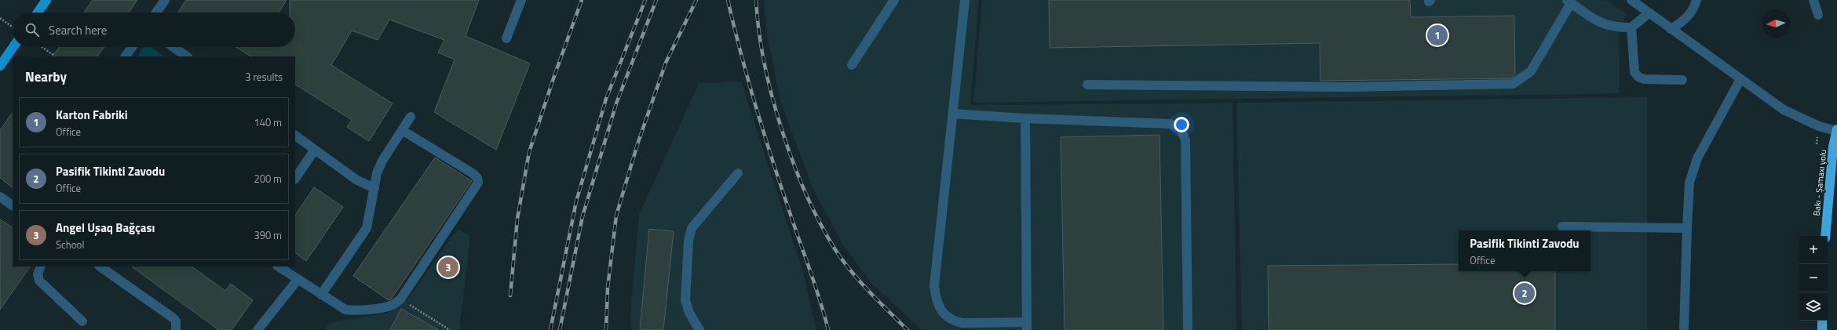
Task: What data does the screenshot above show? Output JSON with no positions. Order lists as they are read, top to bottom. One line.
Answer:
{"streets":{"highway":["Bakı - Şamaxı yolu"]},"north":"left","page":{"search":"Search here","pins":["1","3","2"],"heading":["Nearby","3 results"],"list":[{"mark":"1","name":"Karton Fabriki","note":"Office","value":"140 m"},{"mark":"2","name":"Pasifik Tikinti Zavodu","note":"Office","value":"200 m"},{"mark":"3","name":"Angel Uşaq Bağçası","note":"School","value":"390 m"}],"popup":["Pasifik Tikinti Zavodu","Office"],"map_buttons":["+","−"]}}
